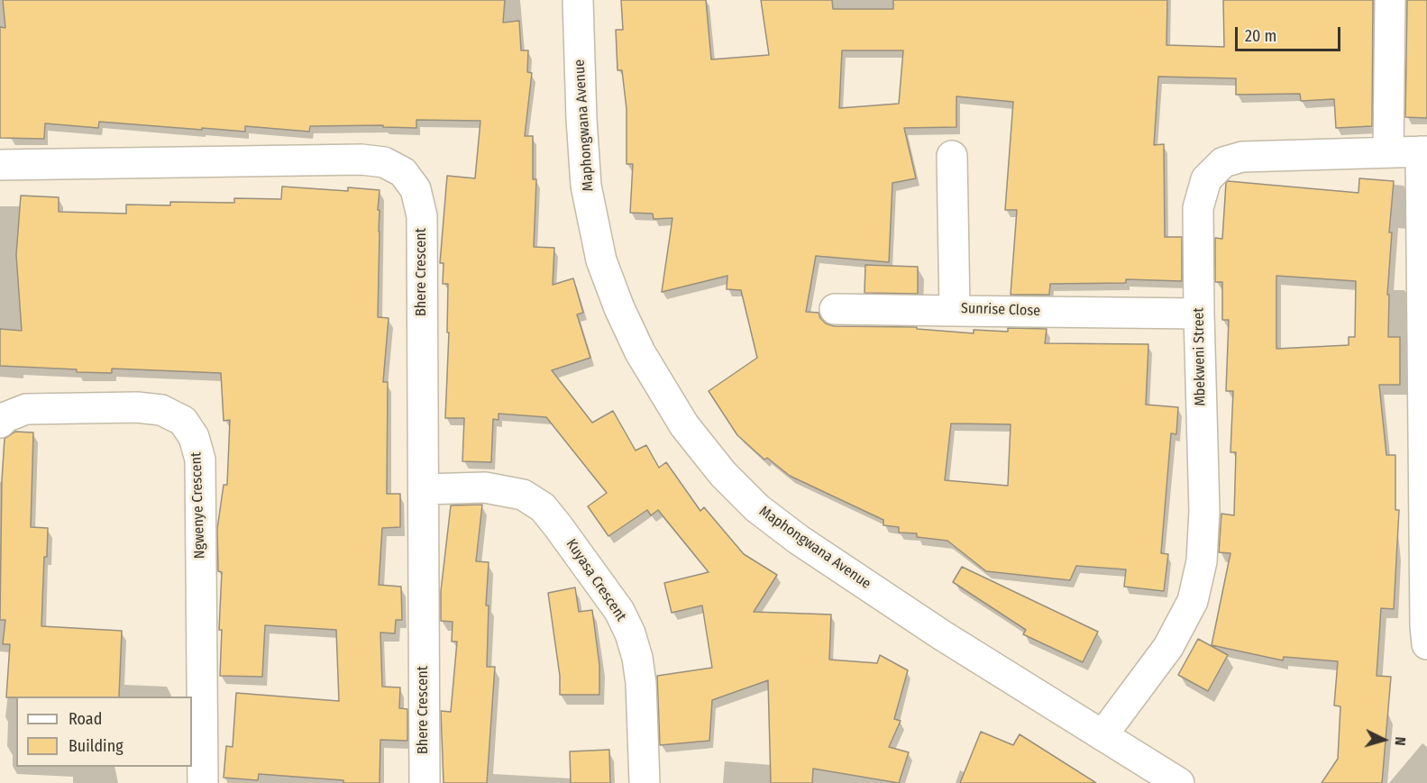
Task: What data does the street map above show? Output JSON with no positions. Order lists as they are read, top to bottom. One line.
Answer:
{"streets":{"street":["Maphongwana Avenue","Bhere Crescent","Sunrise Close","Mbekweni Street","Ngwenye Crescent","Kuyasa Crescent"]},"crossings":[["Maphongwana Avenue","Mbekweni Street"],["Bhere Crescent","Kuyasa Crescent"],["Sunrise Close","Mbekweni Street"]],"legend":["Road","Building"],"scale_bar":"20 m","north":"right"}
